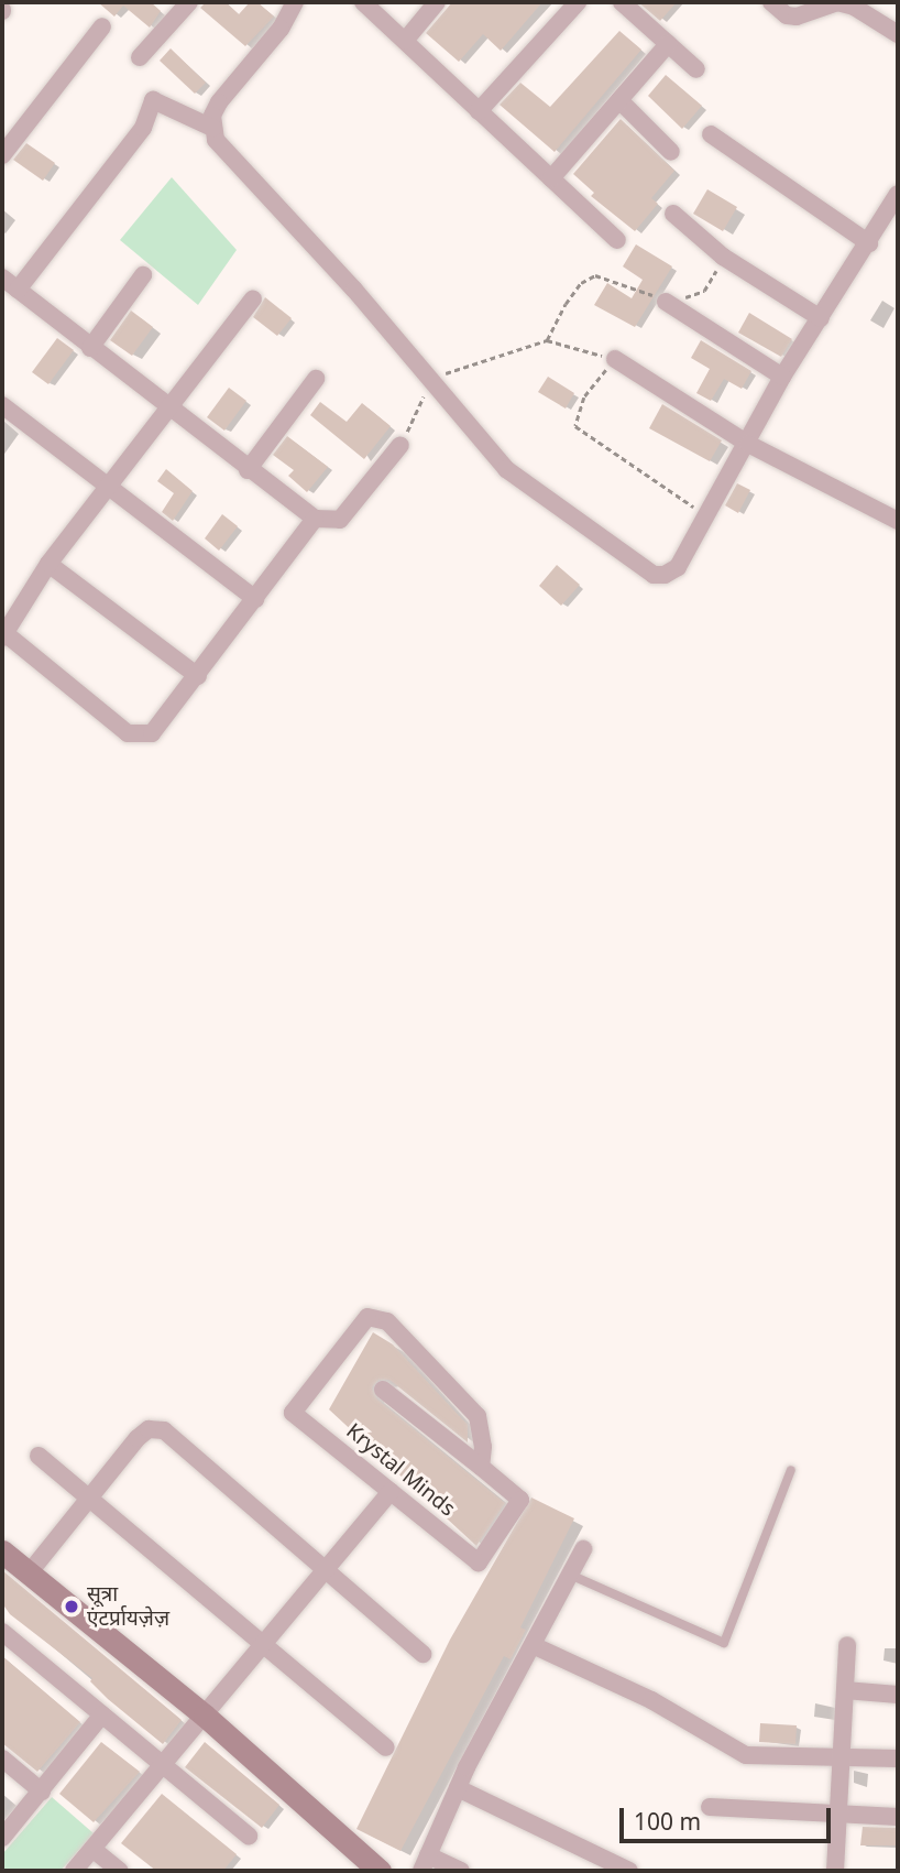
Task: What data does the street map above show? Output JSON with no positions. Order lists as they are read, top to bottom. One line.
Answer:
{"streets":{"street":["Krystal Minds"]},"places":["सूत्रा एंटर्प्रायज़ेज़"],"scale_bar":"100 m"}
